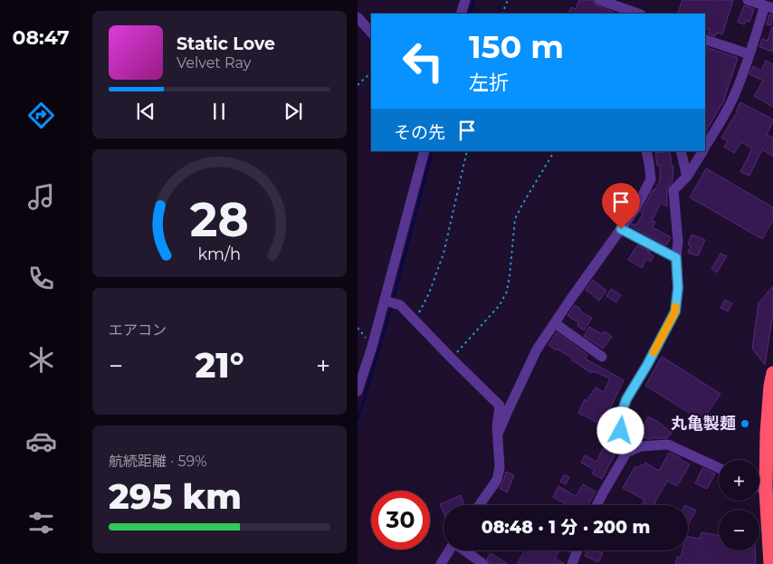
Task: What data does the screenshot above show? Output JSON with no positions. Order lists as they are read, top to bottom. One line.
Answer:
{"places":["丸亀製麺"],"page":{"tabs":"08:47","turn":["150 m","左折"],"song":["Static Love","Velvet Ray"],"then":"その先","tile":["エアコン",["航続距離 · 59%","295 km"]],"heat":["−","21°","+"],"map_buttons":["+","−"],"limit":"30","trip":"08:48 · 1 分 · 200 m","gauge":["28","km/h"]}}
